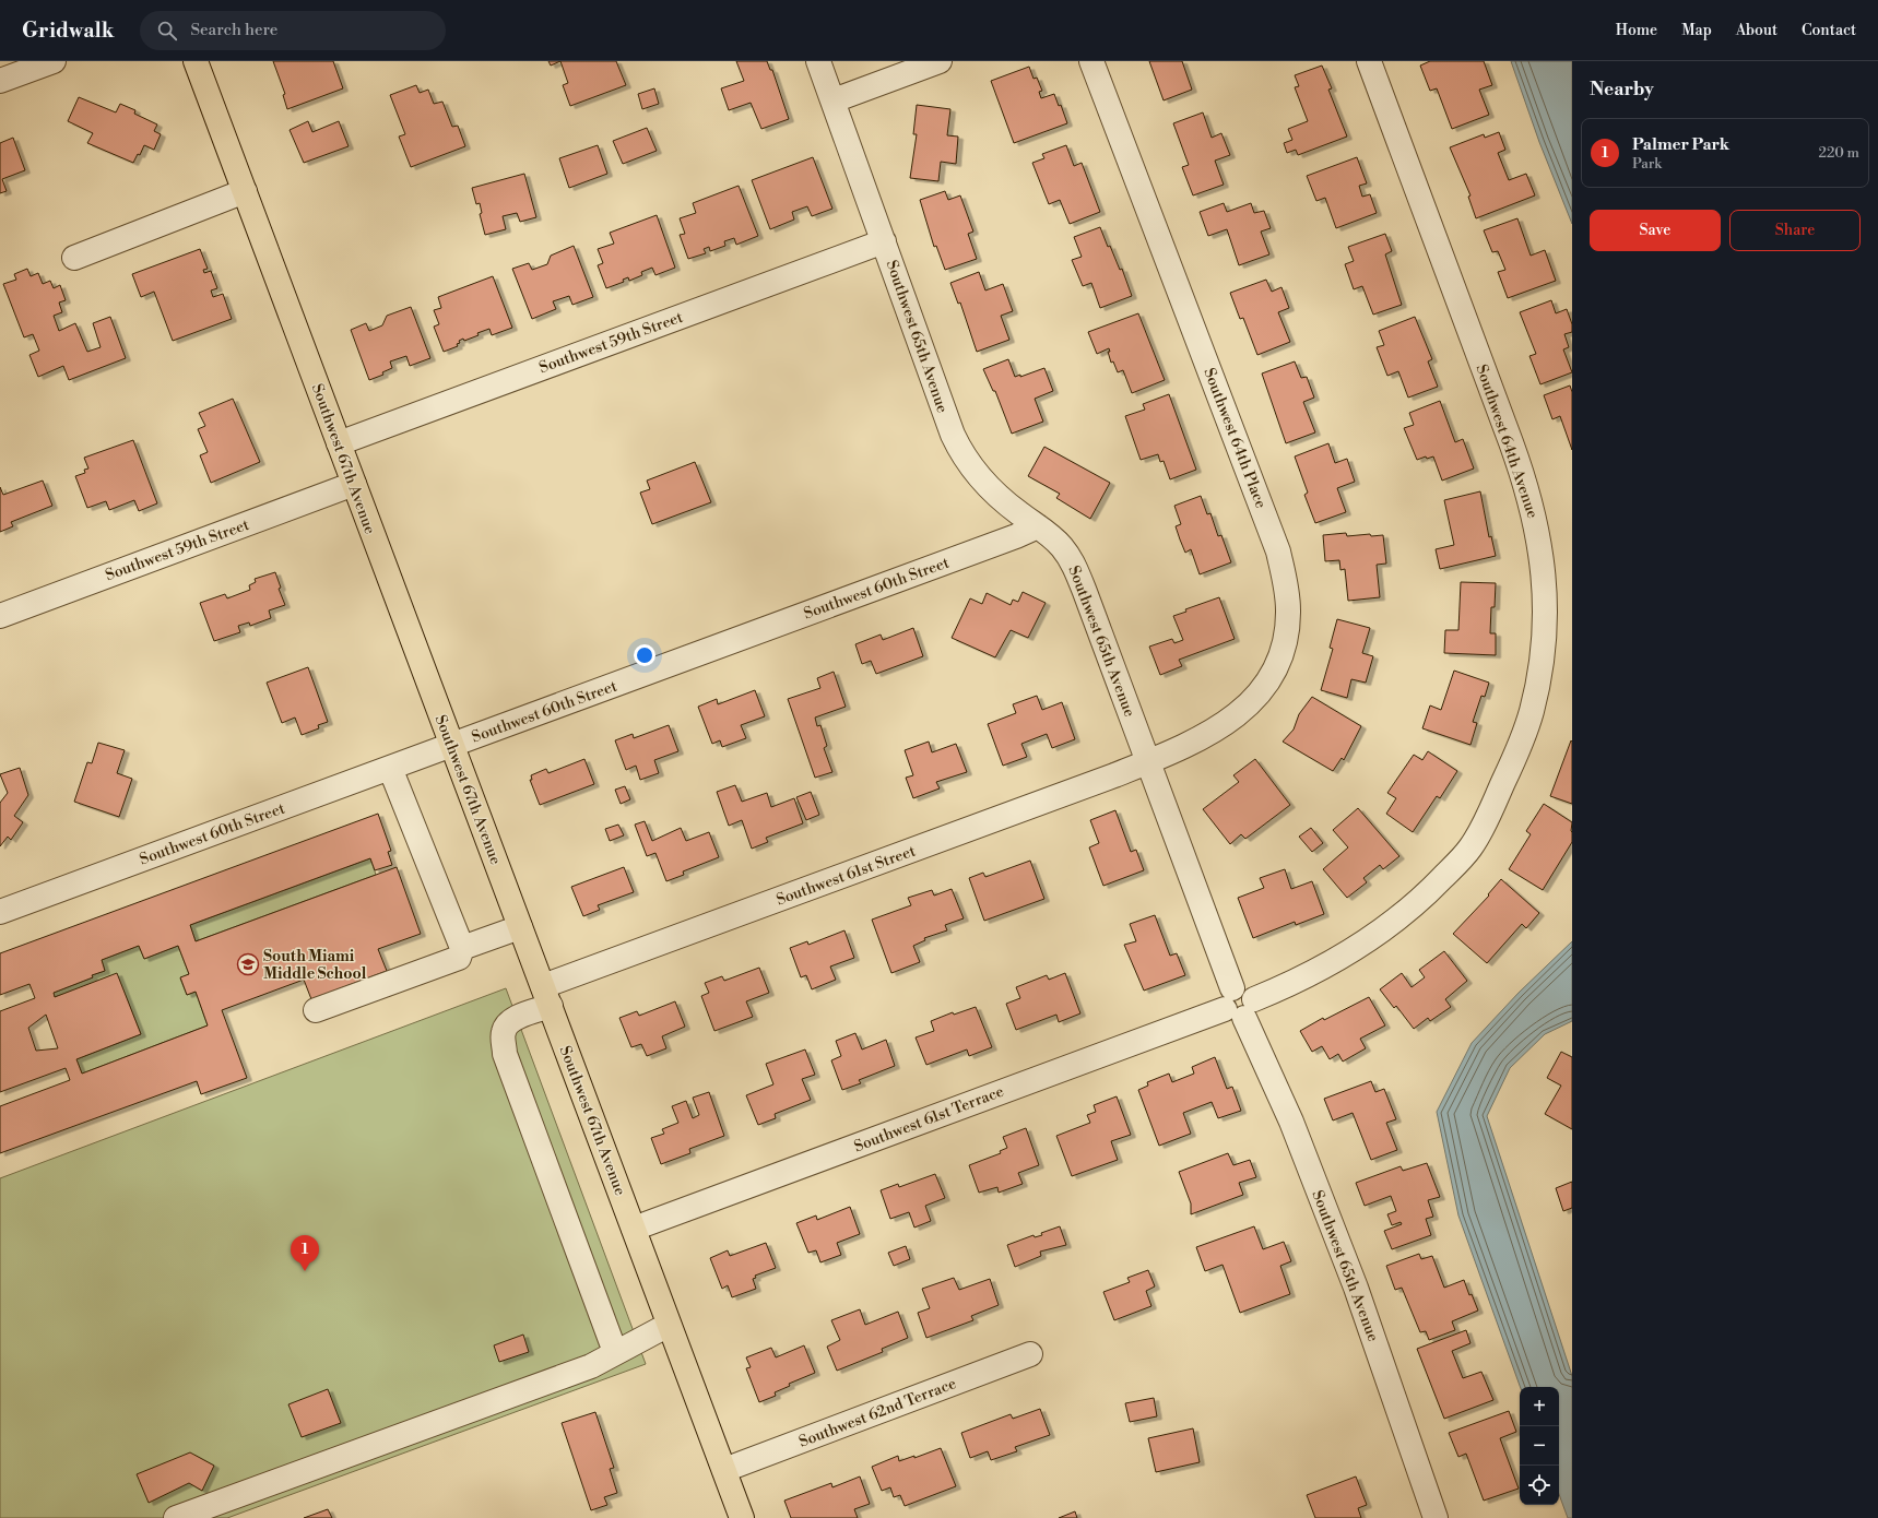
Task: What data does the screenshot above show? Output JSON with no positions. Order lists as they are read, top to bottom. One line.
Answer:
{"streets":{"main road":["Southwest 67th Avenue"],"street":["Southwest 65th Avenue","Southwest 59th Street","Southwest 64th Place","Southwest 64th Avenue","Southwest 60th Street","Southwest 61st Street","Southwest 61st Terrace","Southwest 62nd Terrace"]},"crossings":[["Southwest 65th Avenue","Southwest 59th Street"],["Southwest 65th Avenue","Southwest 64th Place"],["Southwest 65th Avenue","Southwest 64th Avenue"],["Southwest 65th Avenue","Southwest 60th Street"],["Southwest 65th Avenue","Southwest 61st Street"],["Southwest 65th Avenue","Southwest 61st Terrace"],["Southwest 59th Street","Southwest 67th Avenue"],["Southwest 64th Place","Southwest 61st Street"],["Southwest 64th Avenue","Southwest 61st Terrace"],["Southwest 67th Avenue","Southwest 60th Street"],["Southwest 67th Avenue","Southwest 61st Street"],["Southwest 67th Avenue","Southwest 61st Terrace"],["Southwest 67th Avenue","Southwest 62nd Terrace"]],"places":{"school or university":["South Miami Middle School"]},"page":{"header":"Gridwalk","search":"Search here","nav":["Home","Map","About","Contact"],"heading":"Nearby","list":[{"mark":"1","name":"Palmer Park","note":"Park","value":"220 m"}],"buttons":["Save","Share"],"pins":"1","map_buttons":["+","−"]}}
